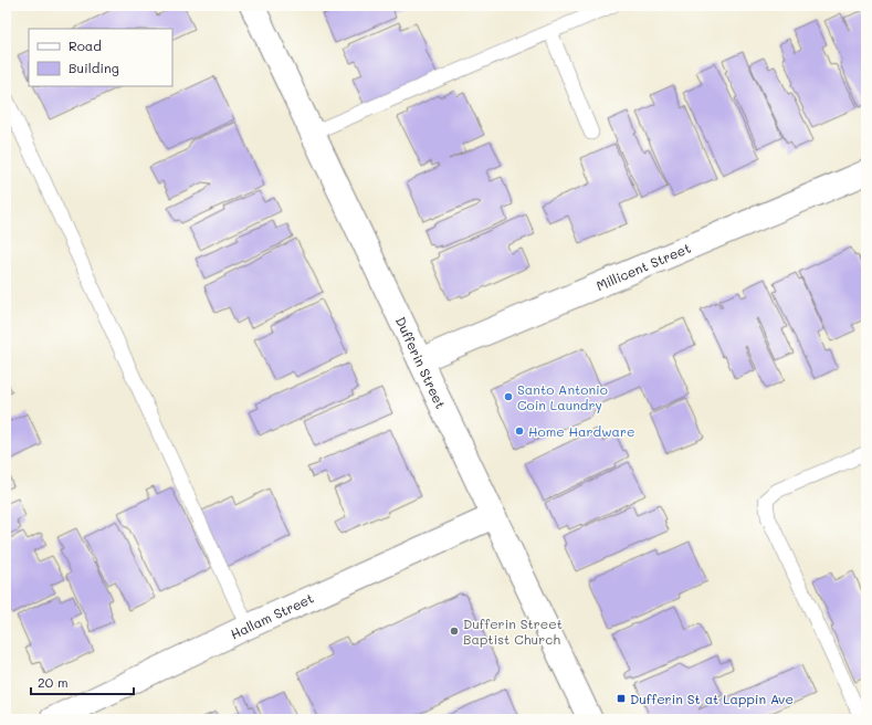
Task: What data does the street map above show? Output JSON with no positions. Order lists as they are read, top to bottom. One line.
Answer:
{"streets":{"street":["Millicent Street","Dufferin Street","Hallam Street"]},"crossings":[["Millicent Street","Dufferin Street"],["Dufferin Street","Hallam Street"]],"places":{"other":["Santo Antonio Coin Laundry","Home Hardware","Dufferin Street Baptist Church"],"transit":["Dufferin St at Lappin Ave"]},"legend":["Road","Building"],"scale_bar":"20 m"}
